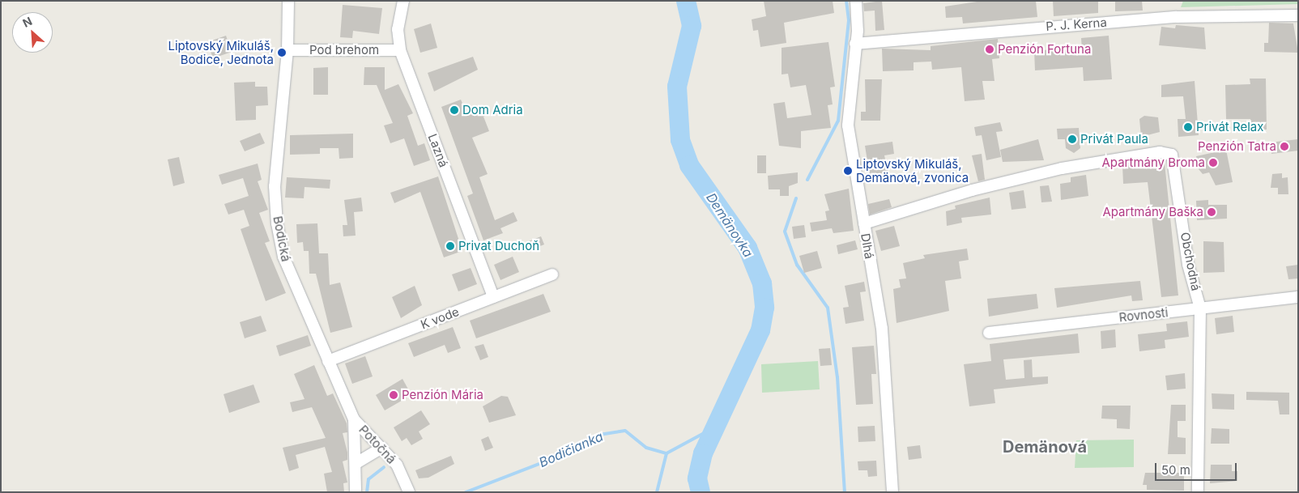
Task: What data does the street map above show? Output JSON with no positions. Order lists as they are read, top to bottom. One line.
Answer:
{"streets":{"street":["P. J. Kerna","Pod brehom","Lazná","Bodická","Dlhá","Obchodná","Rovnosti","K vode","Potočná"]},"crossings":[["P. J. Kerna","Dlhá"],["Pod brehom","Lazná"],["Pod brehom","Bodická"],["Lazná","K vode"],["Bodická","K vode"],["Bodická","Potočná"],["Dlhá","Obchodná"],["Obchodná","Rovnosti"]],"districts":["Demänová"],"water":["Demänovka","Bodičianka"],"places":["Penzión Fortuna","Liptovský Mikuláš, Bodice, Jednota","Dom Adria","Privát Relax","Privát Paula","Penzión Tatra","Apartmány Broma","Liptovský Mikuláš, Demänová, zvonica","Apartmány Baška","Privat Duchoň","Penzión Mária"],"scale_bar":"50 m","north":"top left"}
